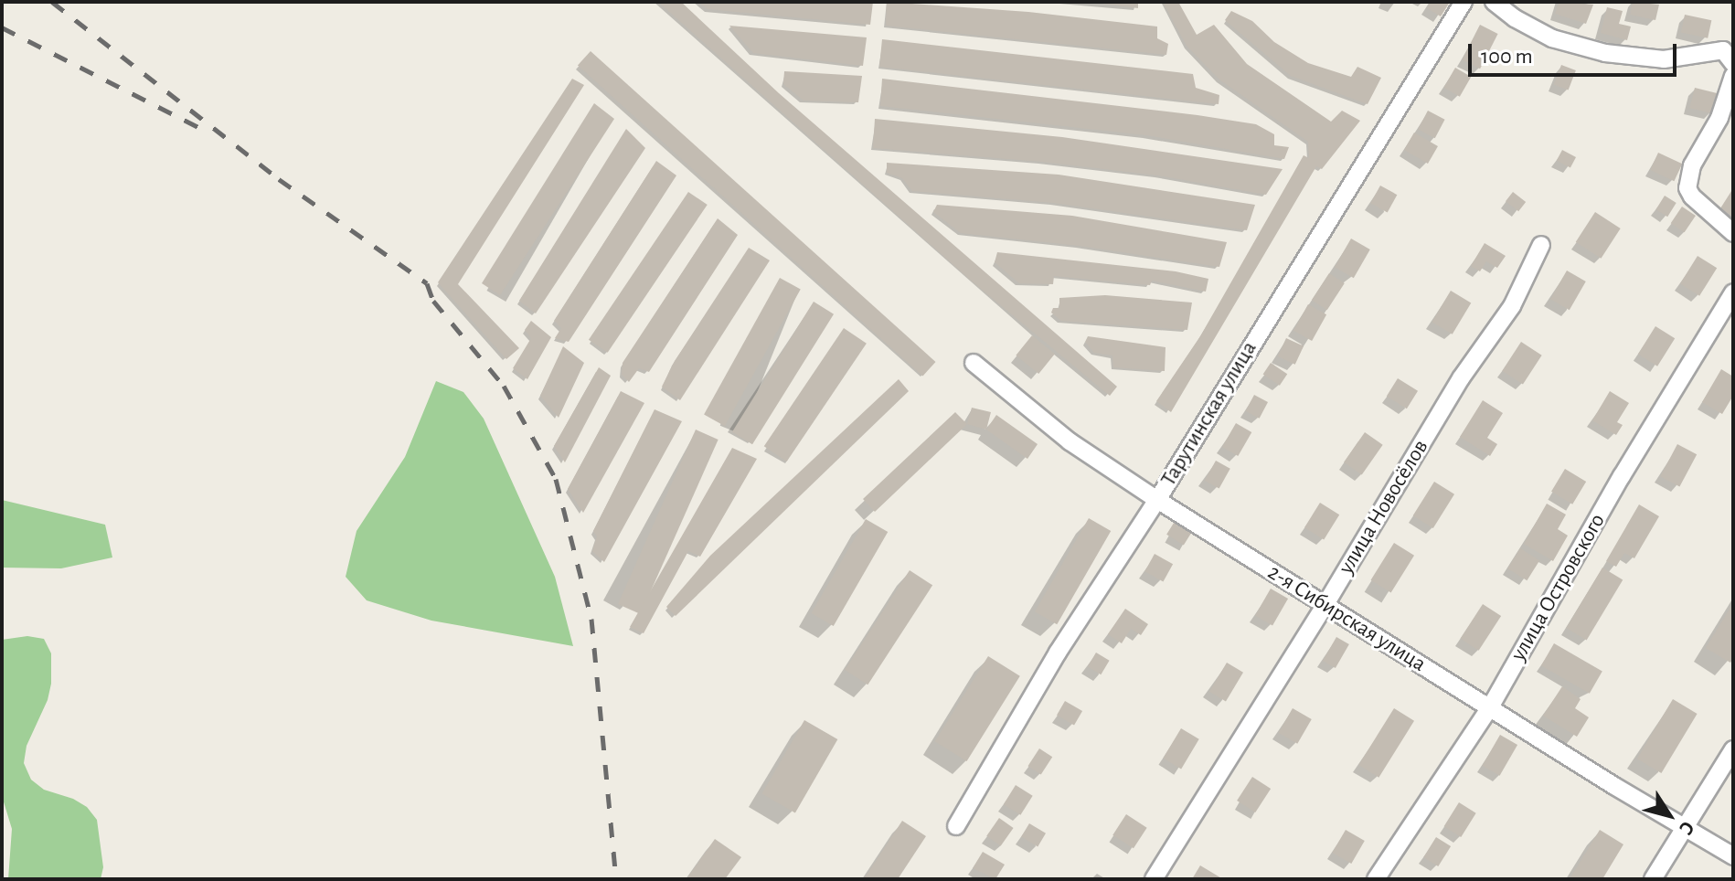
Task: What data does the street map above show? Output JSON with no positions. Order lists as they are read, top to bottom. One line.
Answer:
{"streets":{"street":["Тарутинская улица","улица Новосёлов","улица Островского","2-я Сибирская улица"]},"crossings":[["Тарутинская улица","2-я Сибирская улица"],["улица Новосёлов","2-я Сибирская улица"],["улица Островского","2-я Сибирская улица"]],"scale_bar":"100 m","north":"bottom right"}
